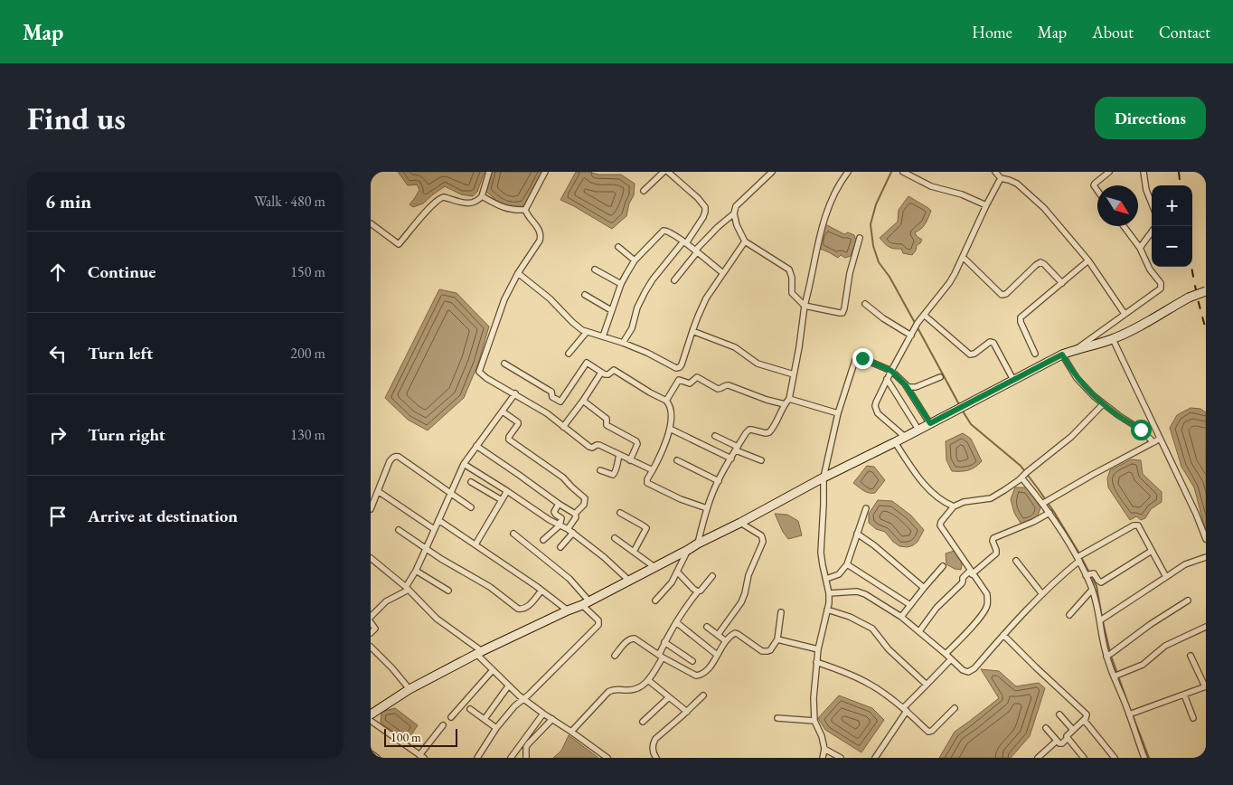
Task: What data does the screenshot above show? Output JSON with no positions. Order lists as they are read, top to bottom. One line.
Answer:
{"scale_bar":"100 m","north":"bottom right","page":{"header":"Map","nav":["Home","Map","About","Contact"],"buttons":"Directions","title":"Find us","heading":["6 min","Walk · 480 m"],"map_buttons":["+","−"],"list":[["Continue","150 m"],["Turn left","200 m"],["Turn right","130 m"],"Arrive at destination"],"scale":"100 m"}}
